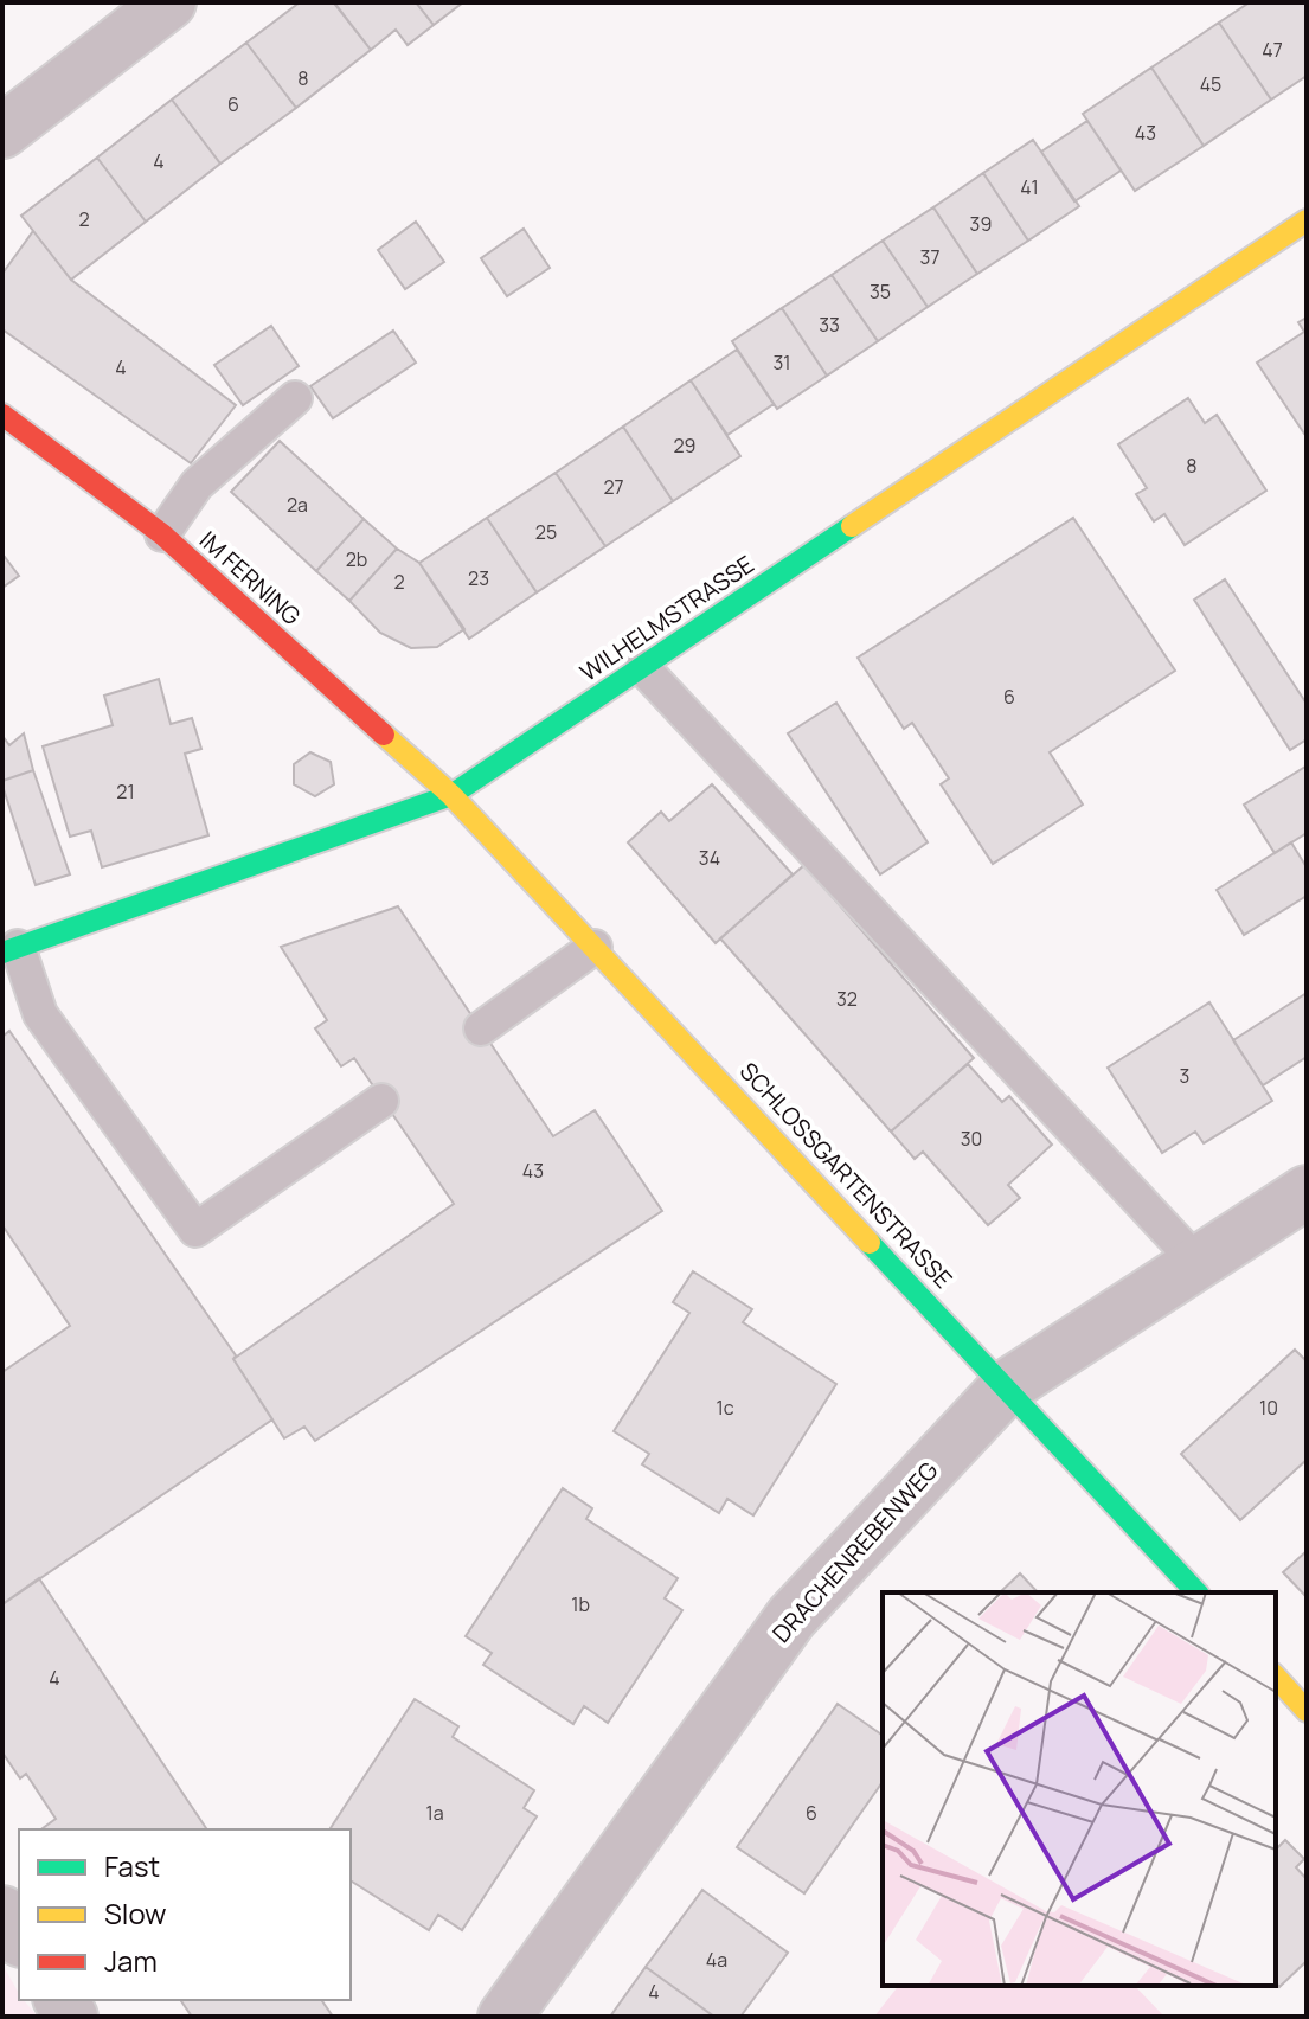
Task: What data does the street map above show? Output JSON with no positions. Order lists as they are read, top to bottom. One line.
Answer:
{"streets":{"street":["IM FERNING","WILHELMSTRASSE","SCHLOSSGARTENSTRASSE","DRACHENREBENWEG"]},"crossings":[["IM FERNING","WILHELMSTRASSE"],["IM FERNING","SCHLOSSGARTENSTRASSE"],["WILHELMSTRASSE","SCHLOSSGARTENSTRASSE"],["SCHLOSSGARTENSTRASSE","DRACHENREBENWEG"]],"house_numbers":["47","8","45","6","43","4","41","2","39","37","35","33","31","4","29","8","27","2a","25","2b","23","2","6","21","34","32","3","30","43","1c","10","1b","4","1a","6","4a","4"],"legend":["Fast","Slow","Jam"]}
